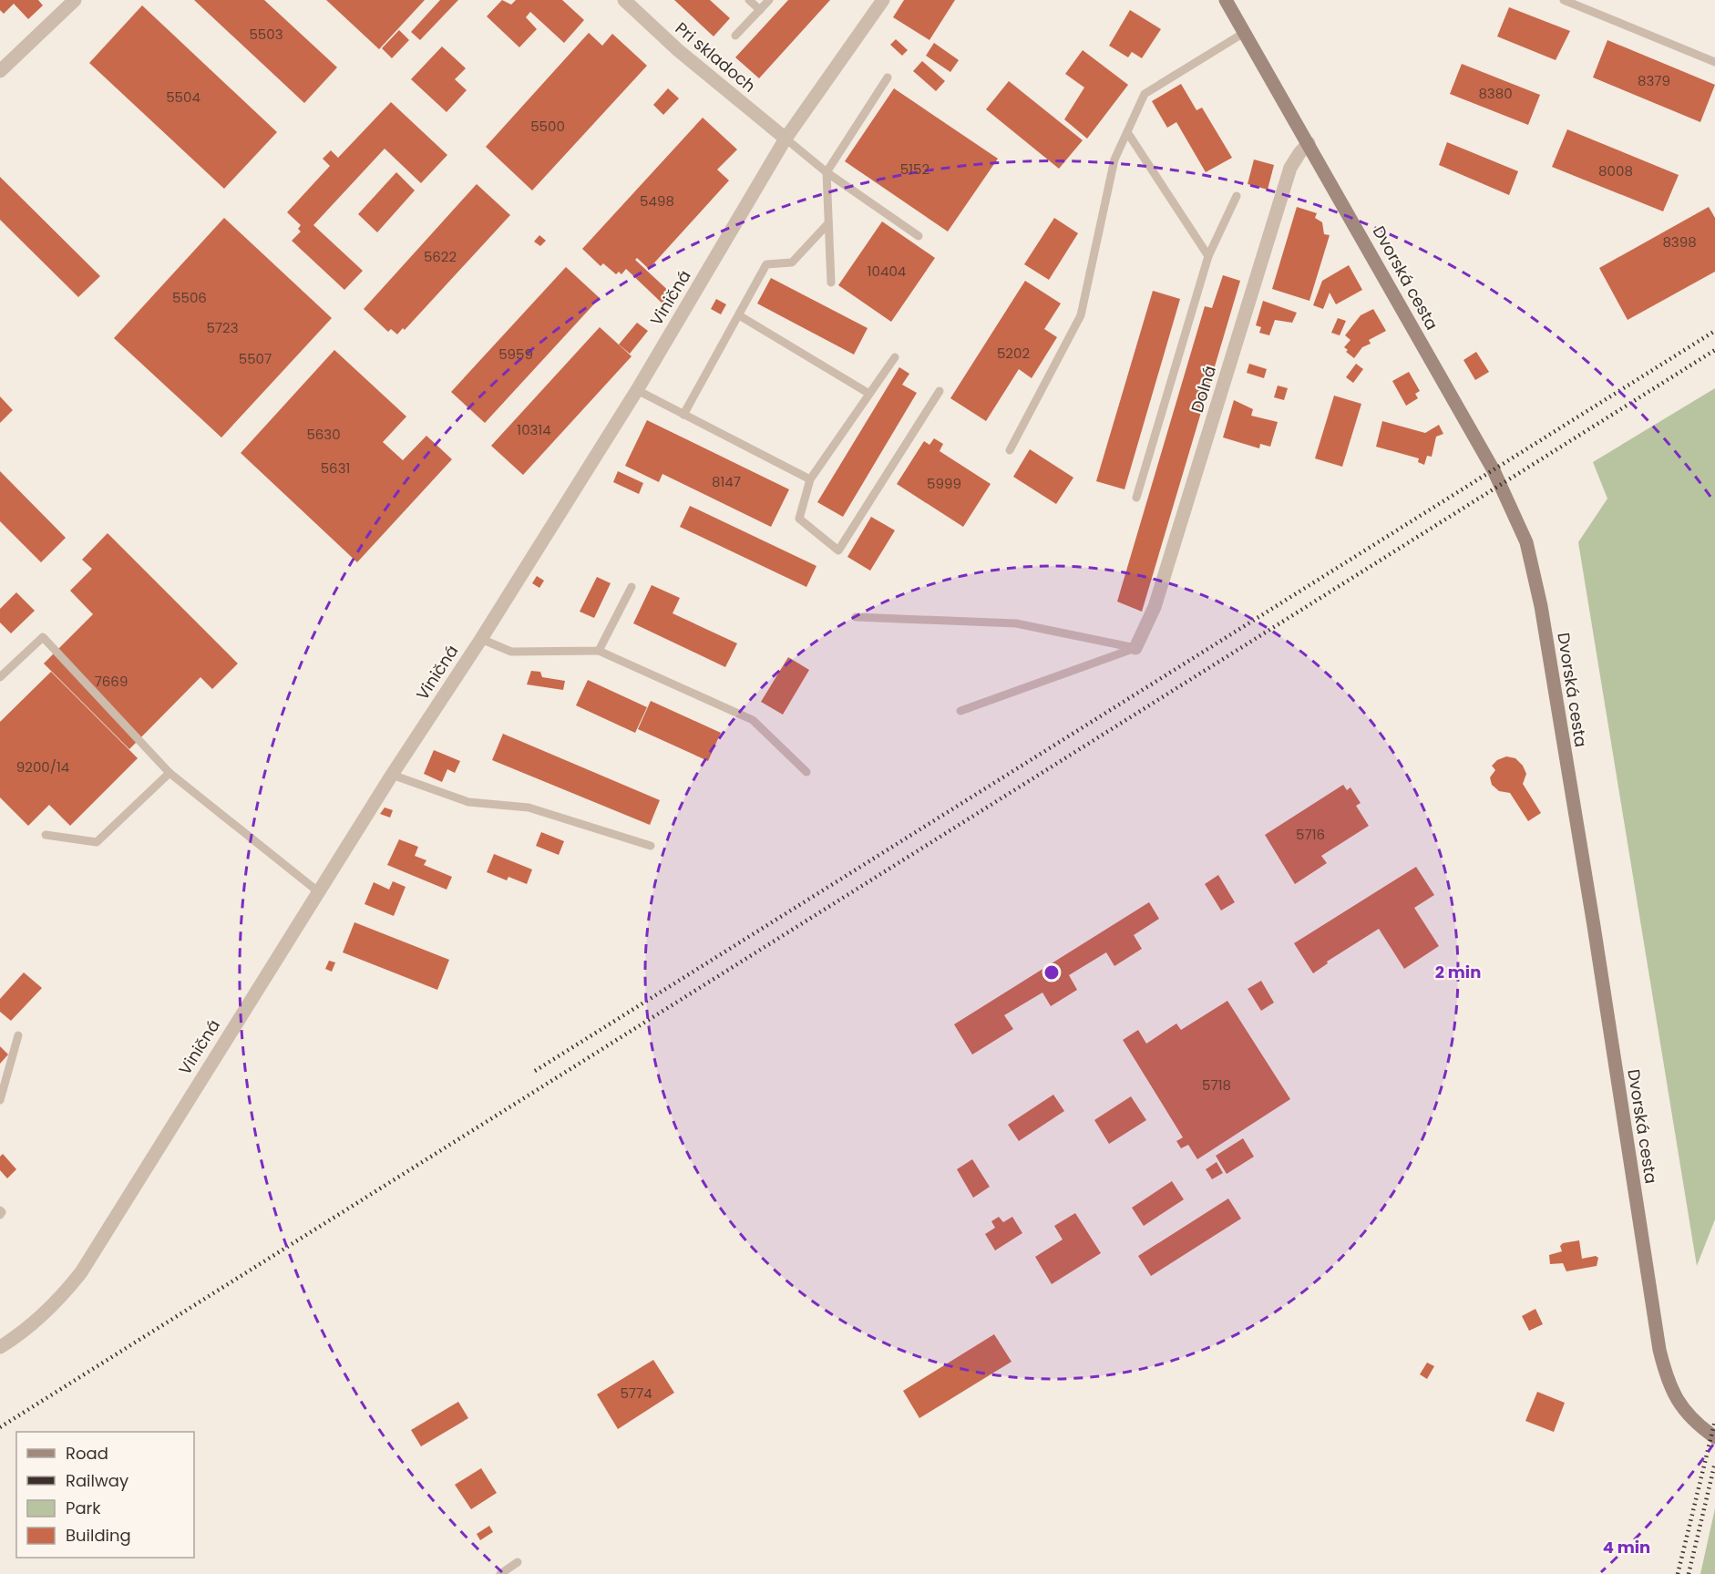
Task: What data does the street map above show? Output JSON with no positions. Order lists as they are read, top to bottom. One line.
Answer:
{"streets":{"street":["Pri skladoch","Dvorská cesta","Viničná","Dolná"]},"crossings":[["Pri skladoch","Viničná"],["Dvorská cesta","Dolná"]],"house_numbers":["5503","8379","8380","5504","5500","5152","8008","5498","8398","5622","10404","5506","5723","5202","5959","5507","10314","5630","5631","8147","5999","7669","9200/14","5716","5718","5774"],"legend":["Road","Railway","Park","Building"],"rings":["2 min","4 min"]}
